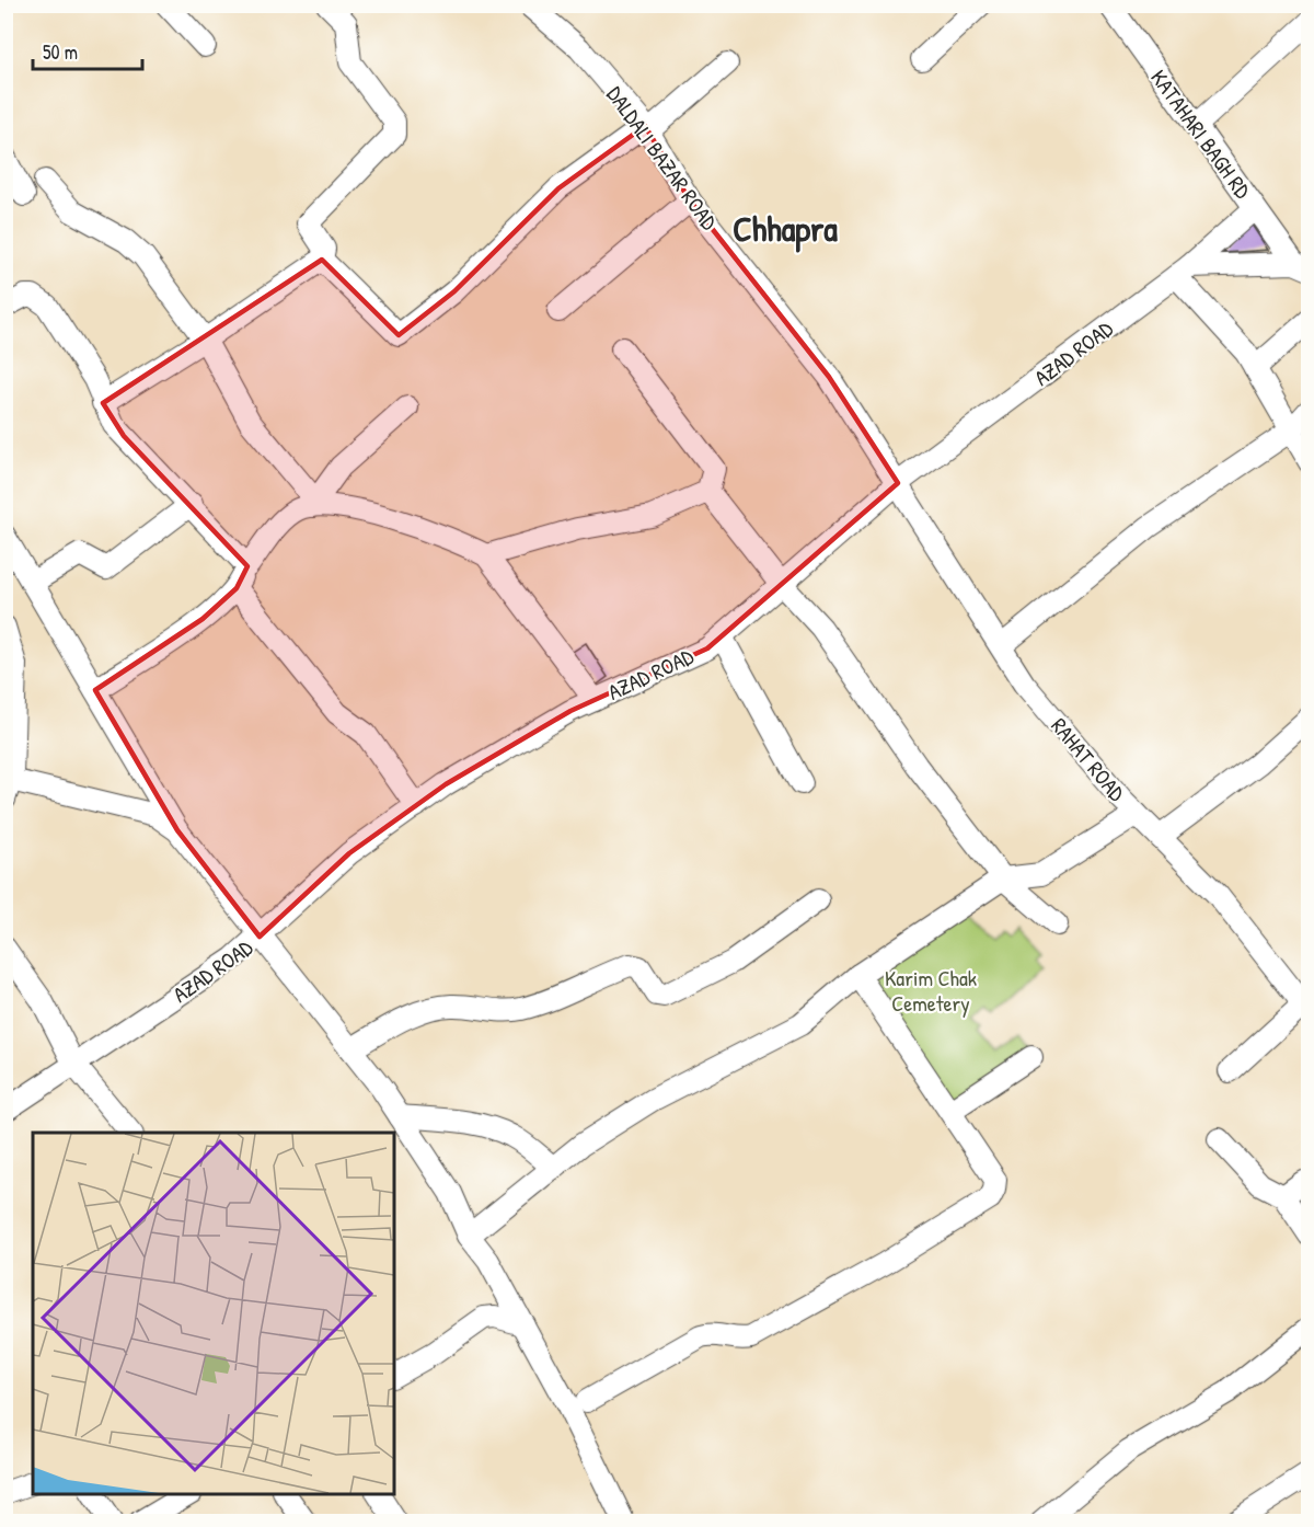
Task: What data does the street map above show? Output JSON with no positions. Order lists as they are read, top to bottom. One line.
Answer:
{"streets":{"street":["KATAHARI BAGH RD","DALDALI BAZAR ROAD","AZAD ROAD","RAHAT ROAD"]},"crossings":[["KATAHARI BAGH RD","AZAD ROAD"],["DALDALI BAZAR ROAD","AZAD ROAD"],["DALDALI BAZAR ROAD","RAHAT ROAD"],["AZAD ROAD","RAHAT ROAD"]],"districts":["Chhapra"],"parks":["Karim Chak Cemetery"],"scale_bar":"50 m"}
